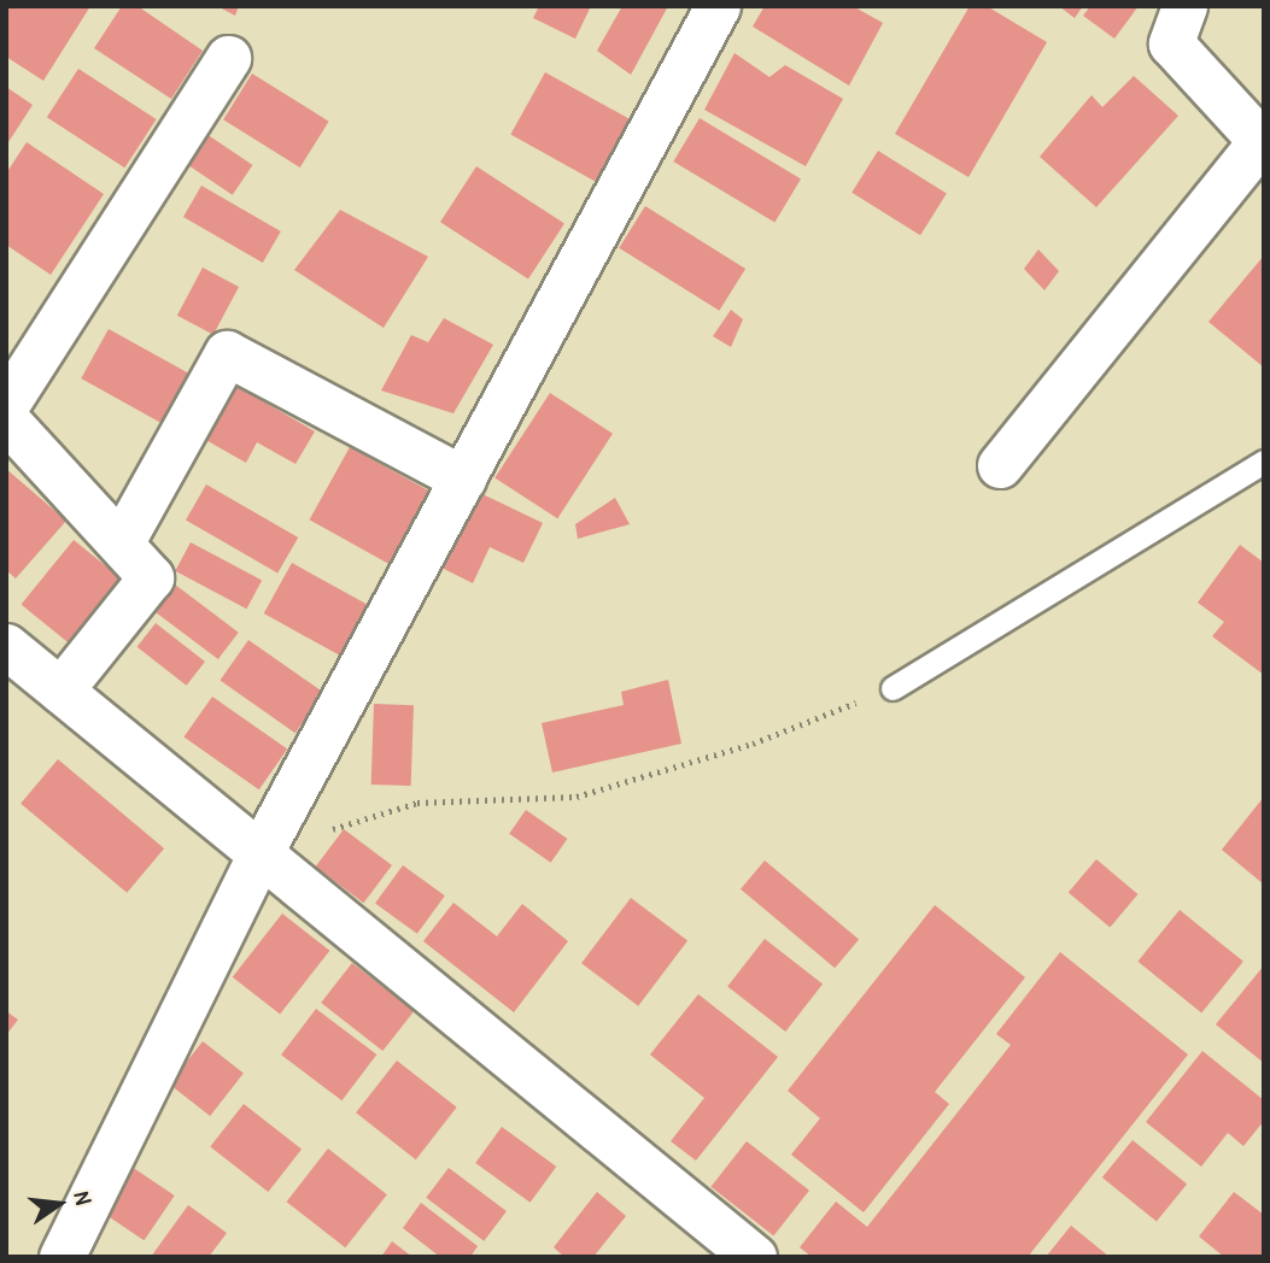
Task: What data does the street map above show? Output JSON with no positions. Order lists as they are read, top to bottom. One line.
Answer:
{"north":"right"}
